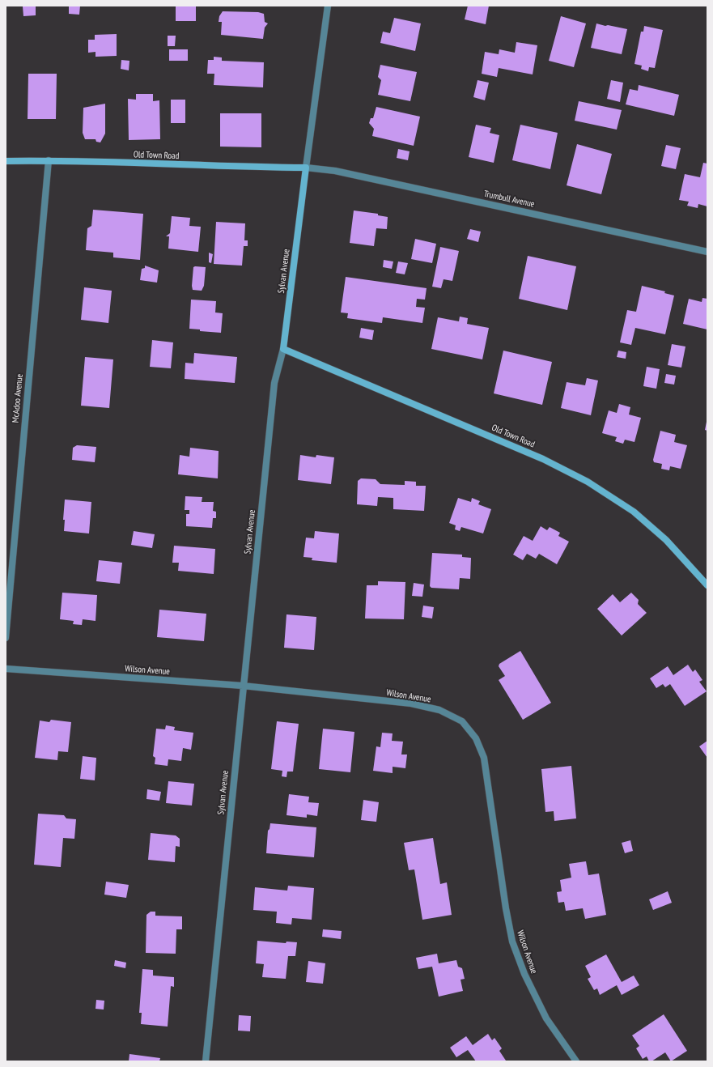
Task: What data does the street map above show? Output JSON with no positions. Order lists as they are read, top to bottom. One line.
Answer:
{"streets":{"main road":["Old Town Road","Sylvan Avenue"],"street":["Trumbull Avenue","McAdoo Avenue","Wilson Avenue"]},"crossings":[["Old Town Road","Trumbull Avenue"],["Old Town Road","Sylvan Avenue"],["Old Town Road","McAdoo Avenue"],["Trumbull Avenue","Sylvan Avenue"],["Sylvan Avenue","Wilson Avenue"]]}
